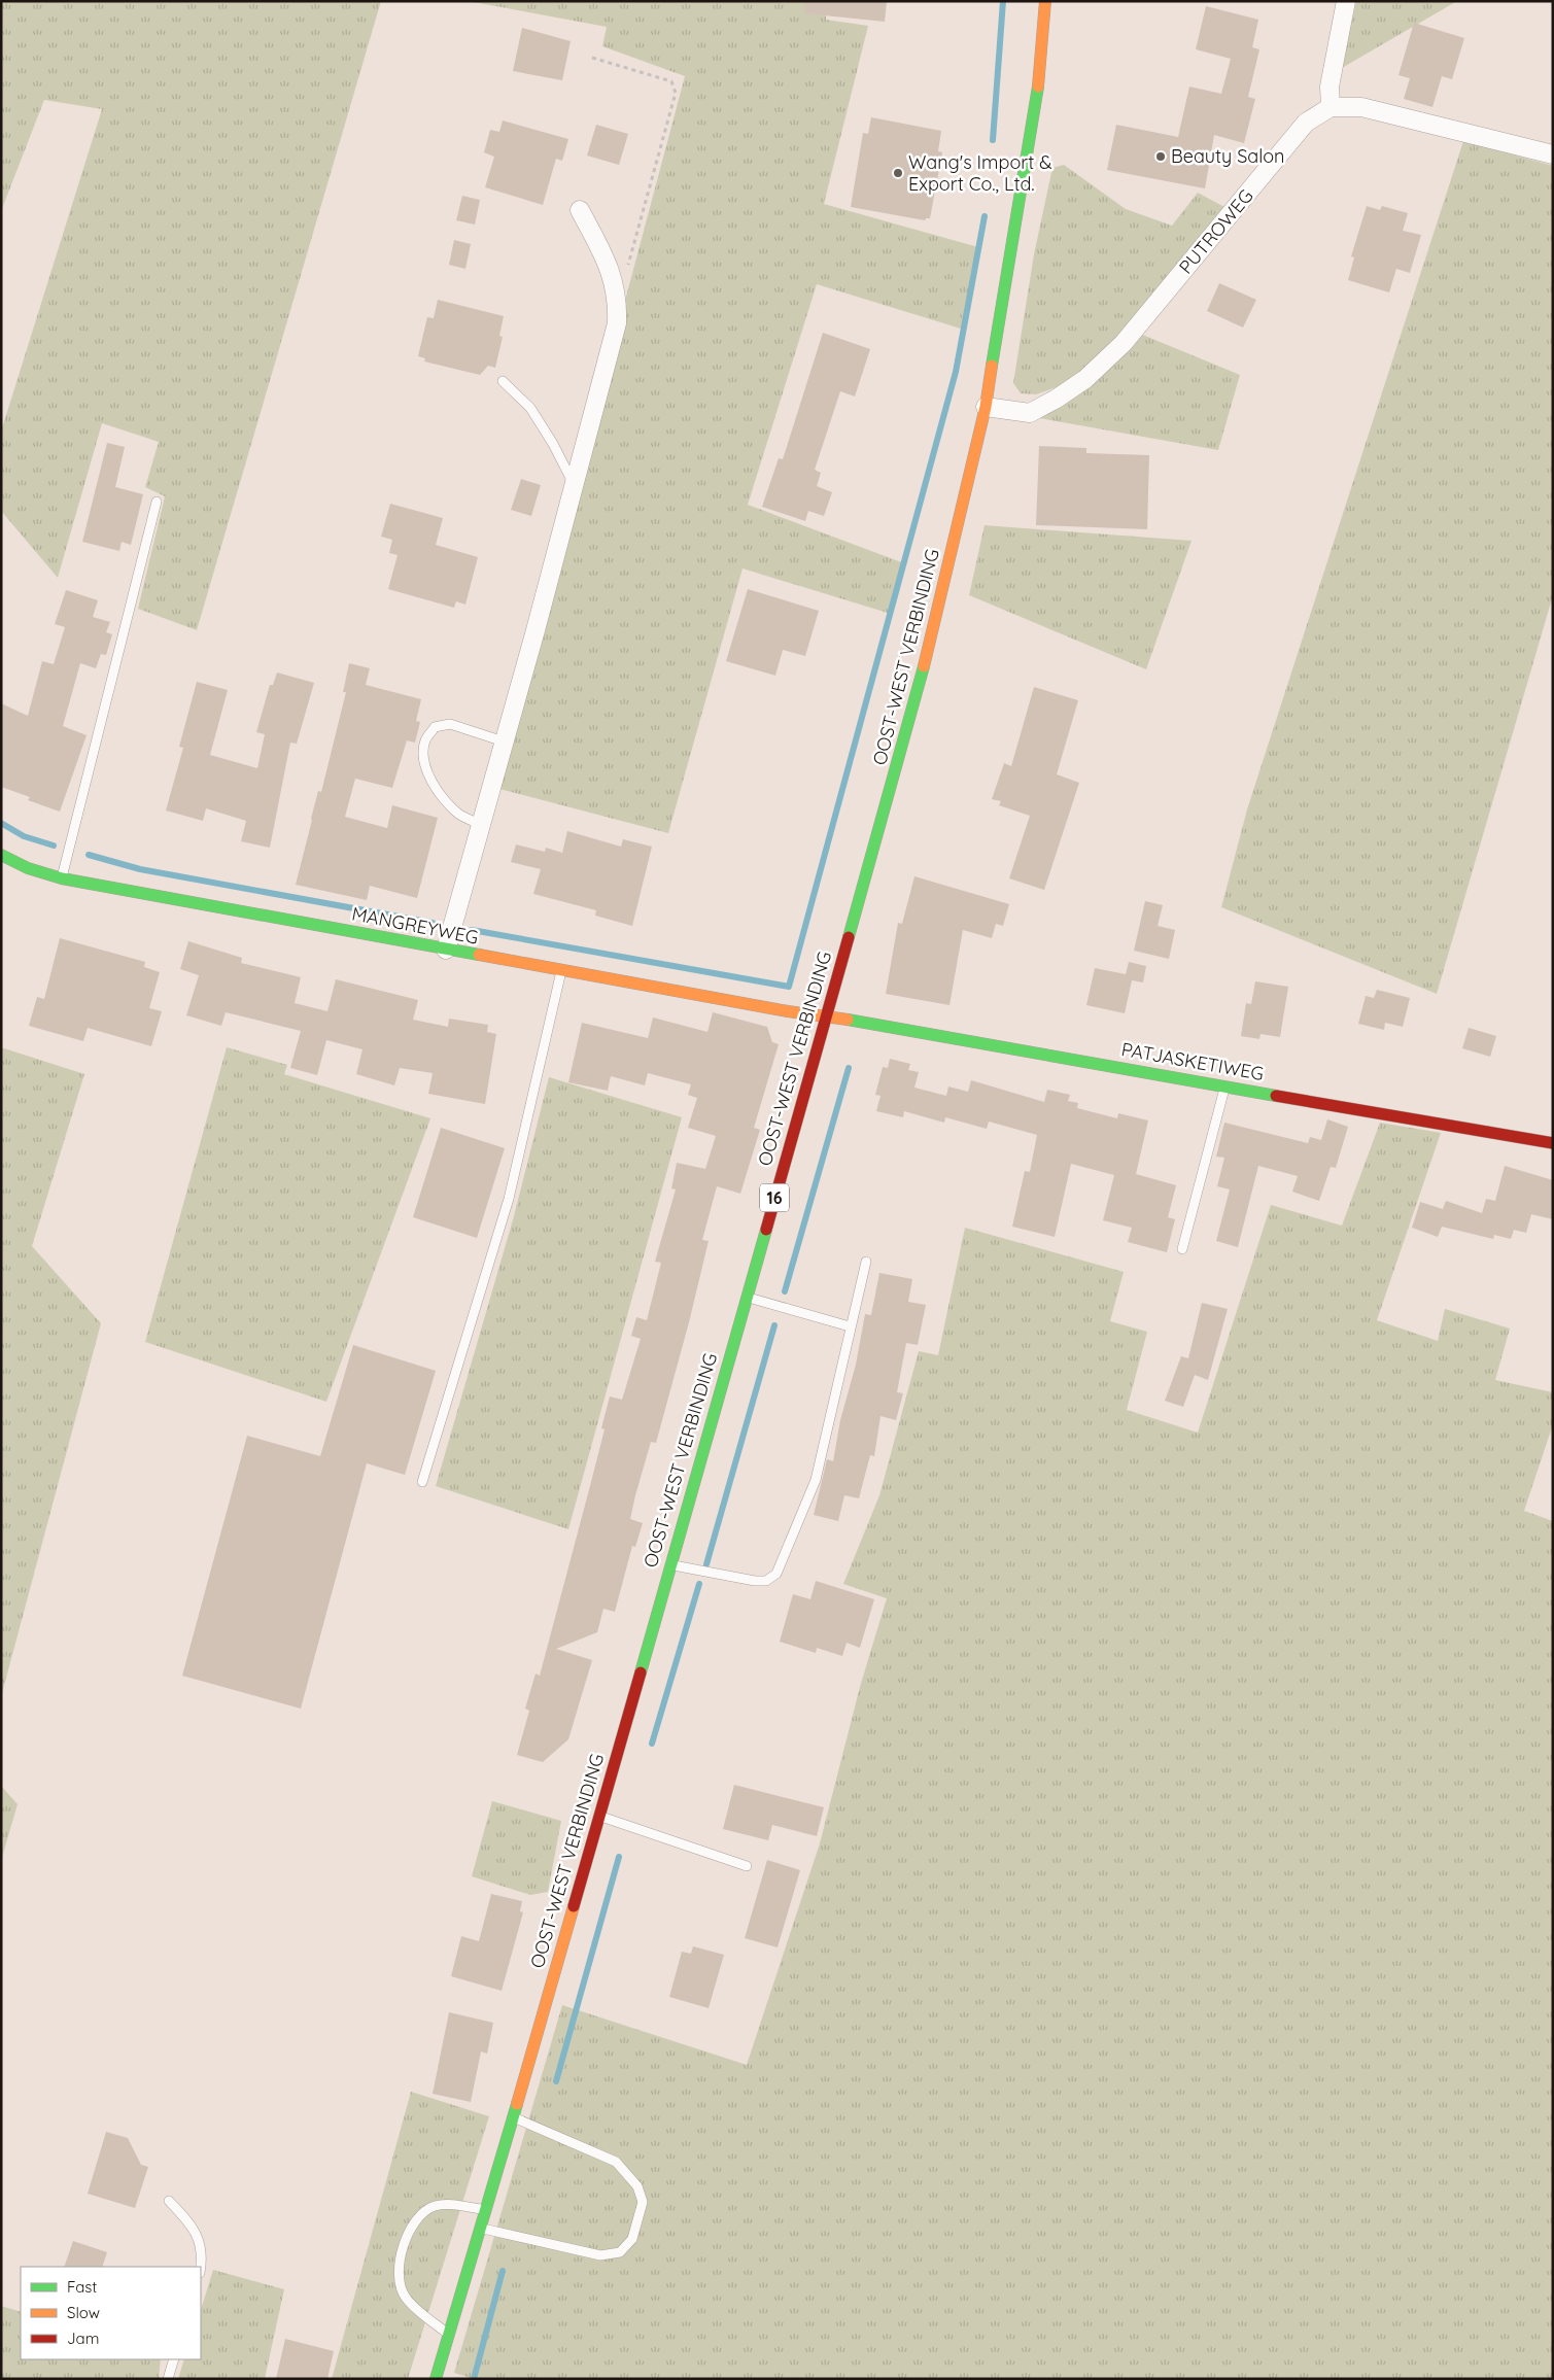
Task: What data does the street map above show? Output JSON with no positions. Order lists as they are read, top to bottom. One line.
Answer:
{"streets":{"main road":["OOST-WEST VERBINDING","MANGREYWEG","PATJASKETIWEG","16"],"street":["PUTROWEG"]},"crossings":[["PUTROWEG","OOST-WEST VERBINDING"],["OOST-WEST VERBINDING","MANGREYWEG"],["OOST-WEST VERBINDING","PATJASKETIWEG"],["MANGREYWEG","PATJASKETIWEG"]],"places":["Beauty Salon","Wang's Import & Export Co., Ltd."],"legend":["Fast","Slow","Jam"]}
